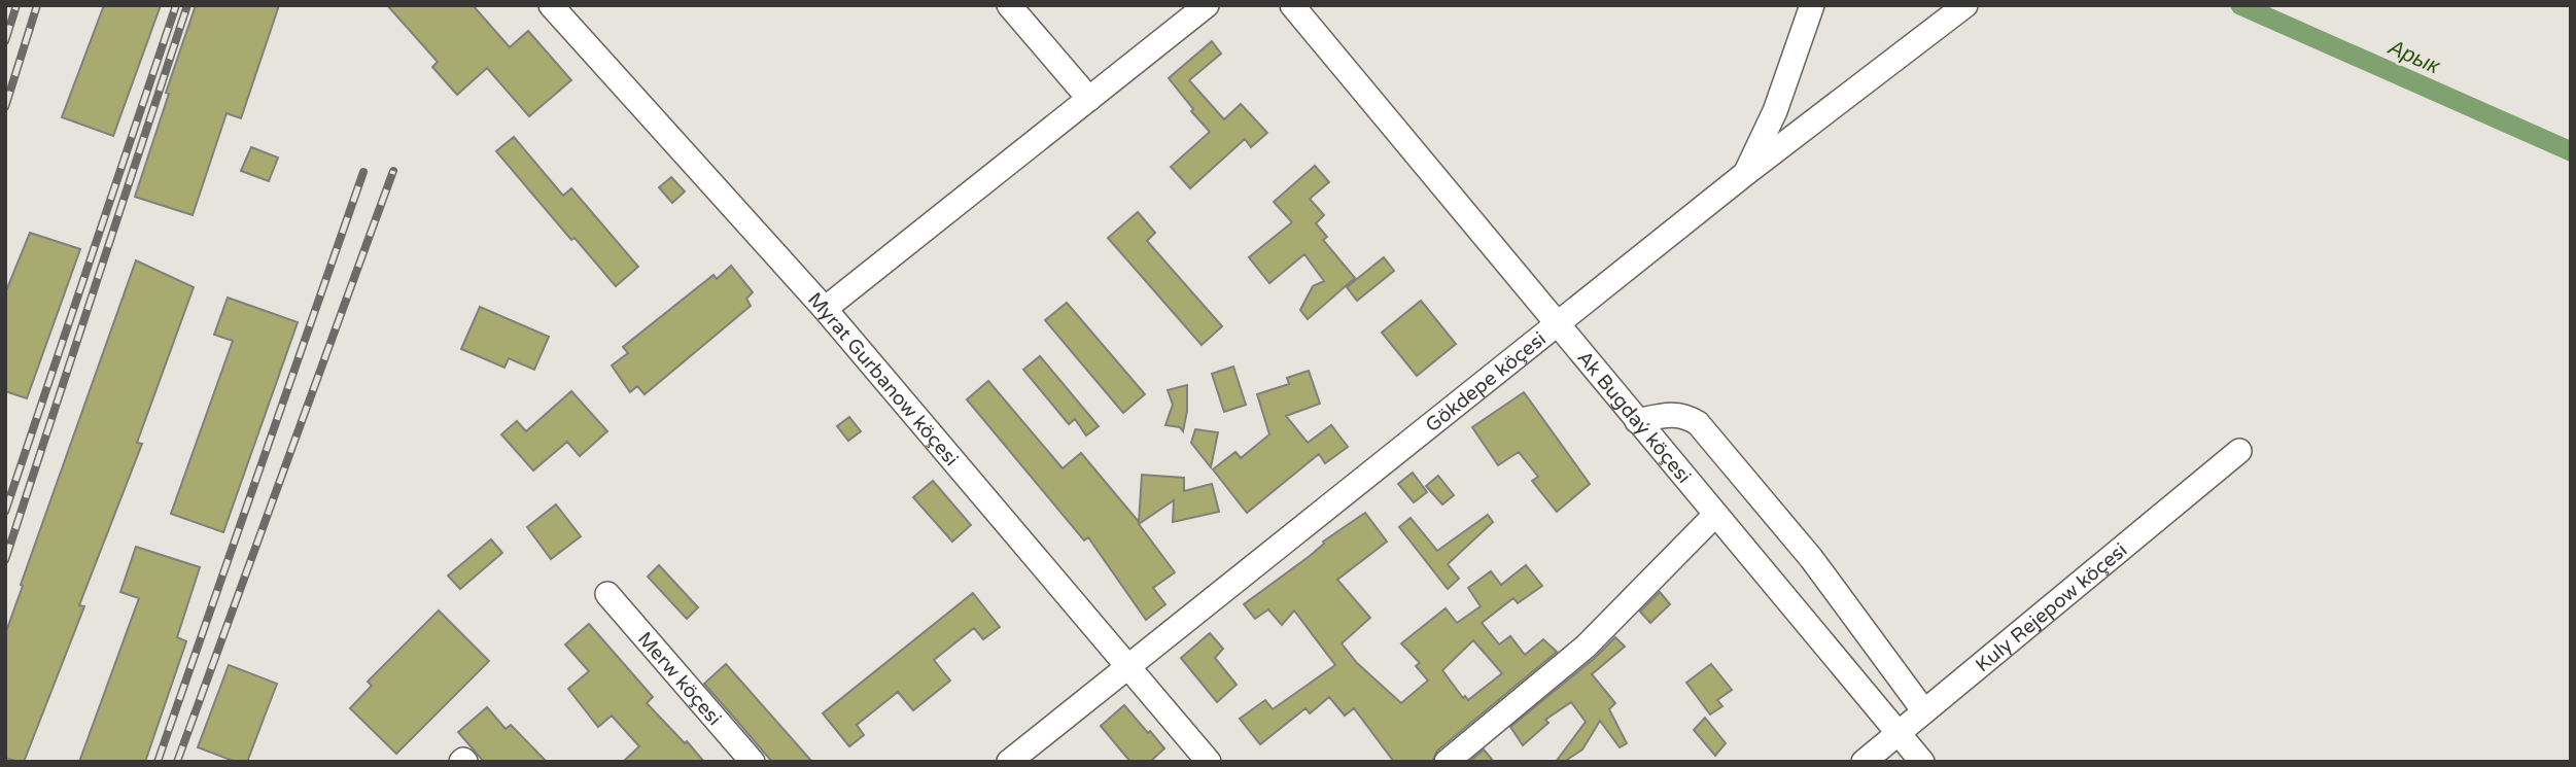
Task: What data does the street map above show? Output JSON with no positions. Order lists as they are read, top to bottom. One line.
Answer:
{"streets":{"street":["Myrat Gurbanow köçesi","Gökdepe köçesi","Ak Bugdaý köçesi","Kuly Rejepow köçesi","Merw köçesi"]},"crossings":[["Myrat Gurbanow köçesi","Gökdepe köçesi"],["Gökdepe köçesi","Ak Bugdaý köçesi"],["Ak Bugdaý köçesi","Kuly Rejepow köçesi"]],"water":["Арык"]}
